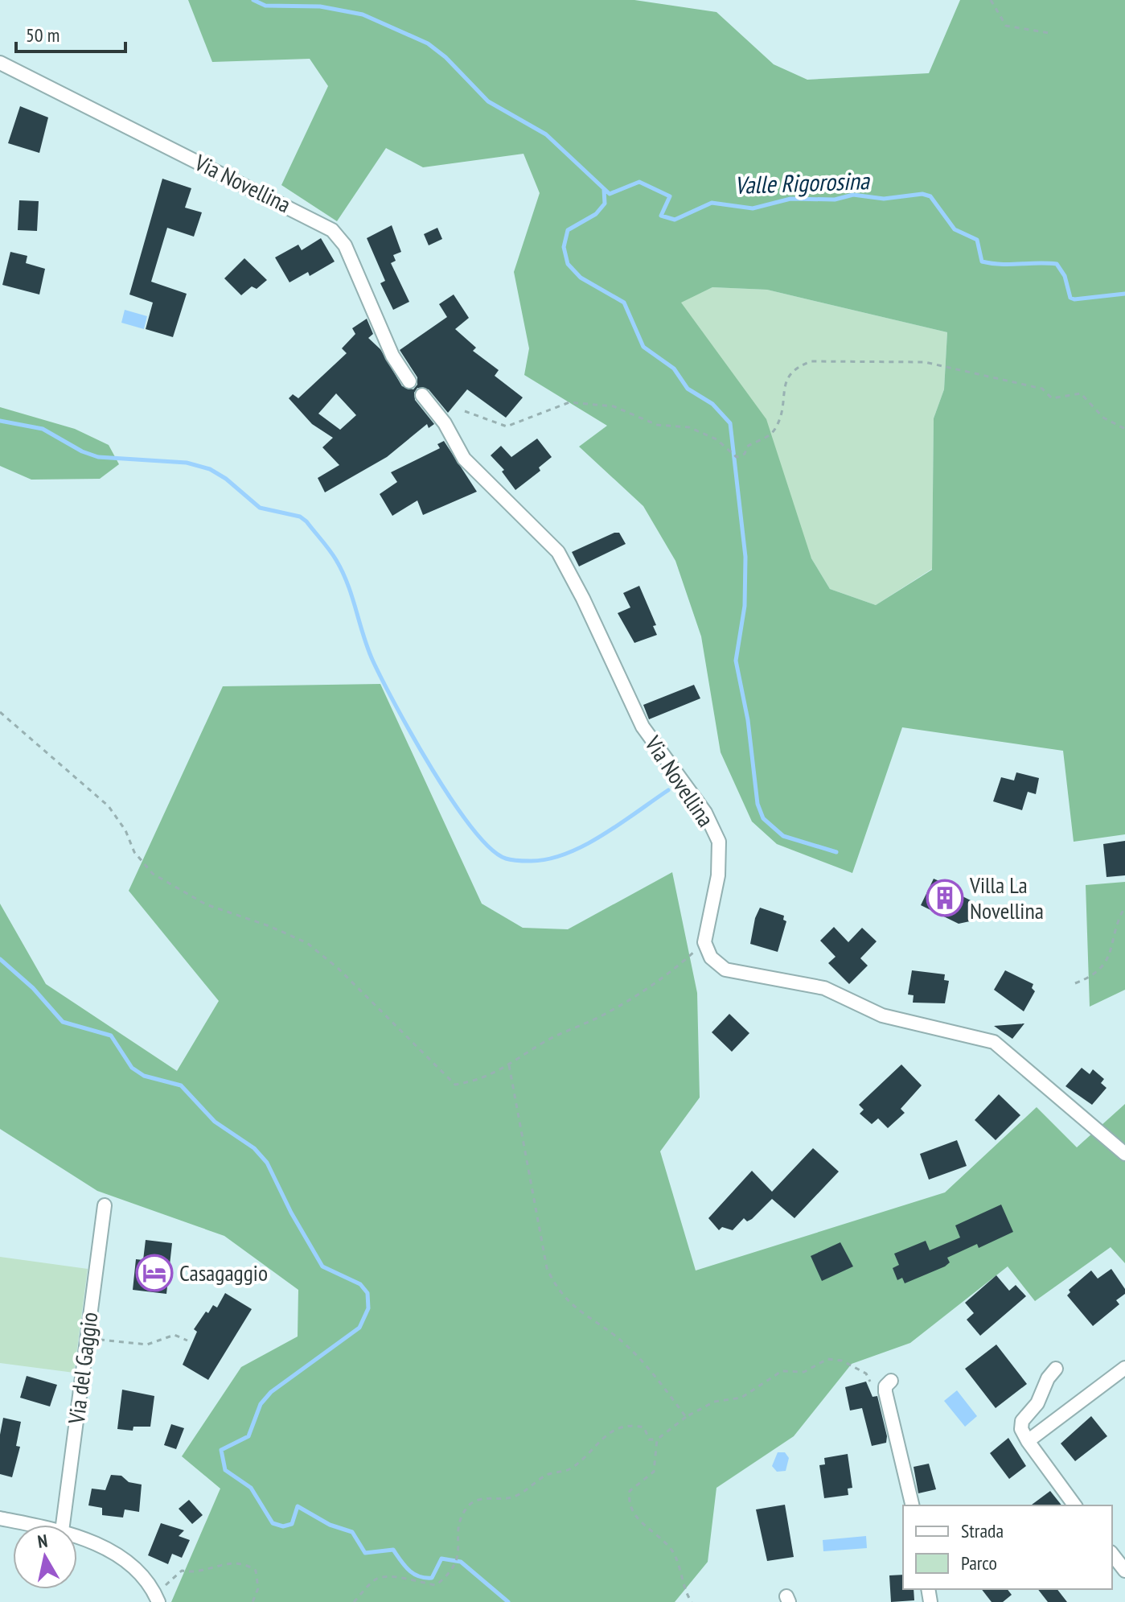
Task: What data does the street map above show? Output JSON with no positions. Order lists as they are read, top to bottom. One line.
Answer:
{"streets":{"street":["Via Novellina","Via del Gaggio"]},"water":["Valle Rigorosina"],"places":{"building":["Villa La Novellina"],"hotel":["Casagaggio"]},"legend":["Strada","Parco"],"scale_bar":"50 m","north":"top"}
